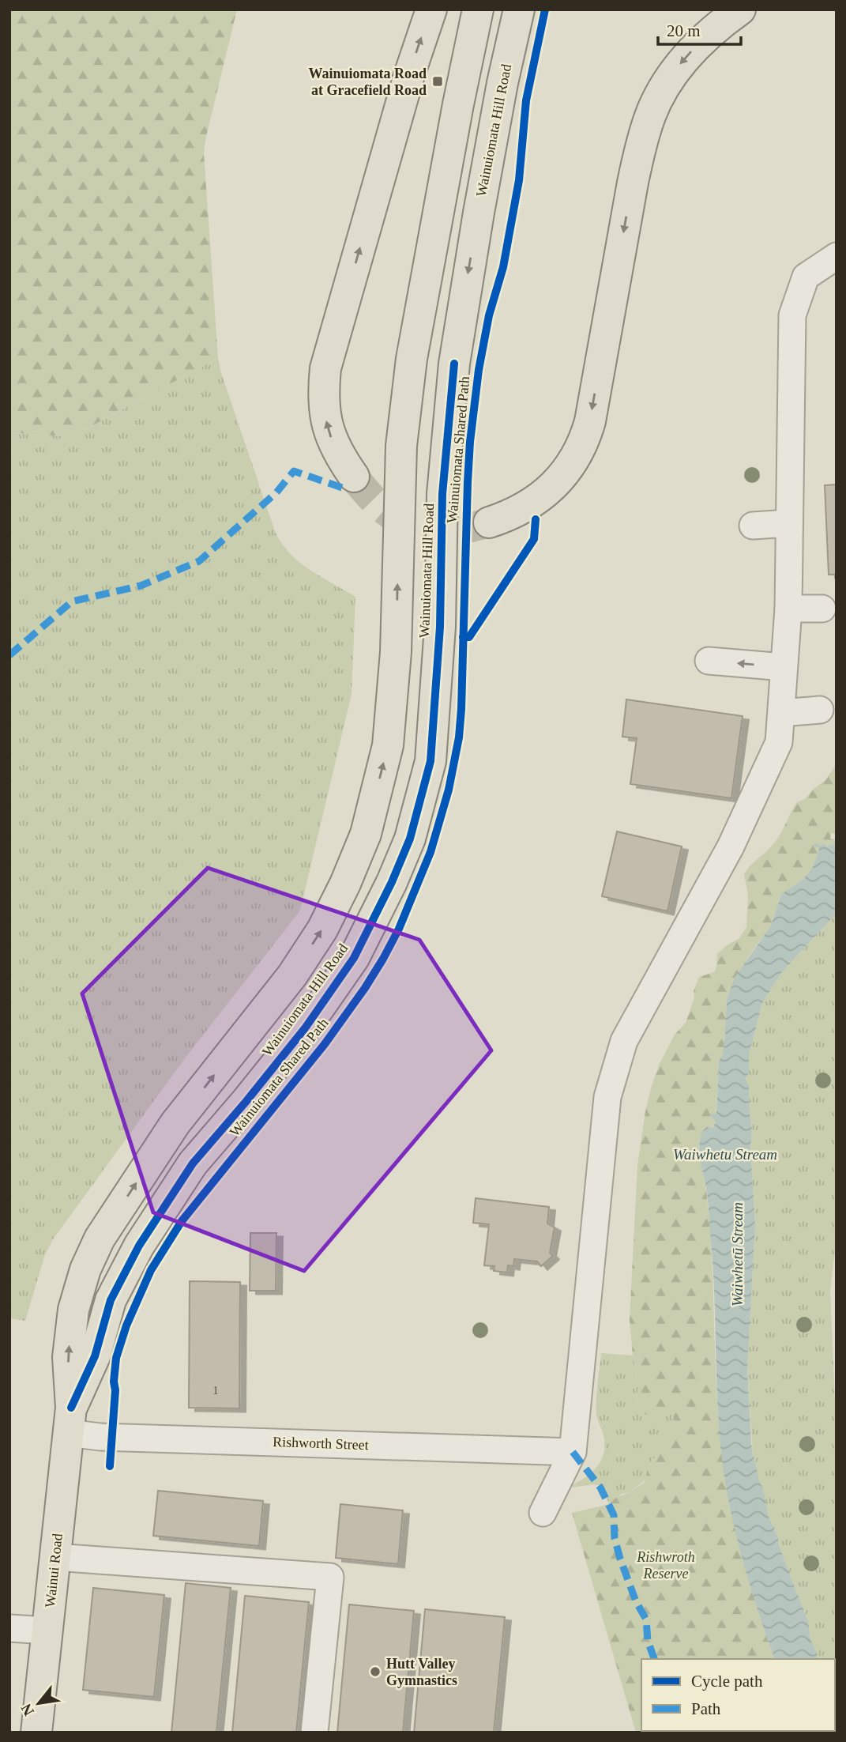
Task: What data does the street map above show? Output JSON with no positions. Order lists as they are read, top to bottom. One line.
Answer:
{"streets":{"main road":["Wainuiomata Hill Road","Wainui Road"],"street":["Rishworth Street"],"cycle path":["Wainuiomata Shared Path"]},"crossings":[["Wainuiomata Hill Road","Rishworth Street"],["Wainuiomata Hill Road","Wainui Road"],["Rishworth Street","Wainui Road"]],"water":["Waiwhetu Stream","Waiwhetū Stream"],"parks":["Rishwroth Reserve"],"places":{"transit":["Wainuiomata Road at Gracefield Road"],"other":["Hutt Valley Gymnastics"]},"house_numbers":["1"],"legend":["Cycle path","Path"],"scale_bar":"20 m","north":"bottom left"}
